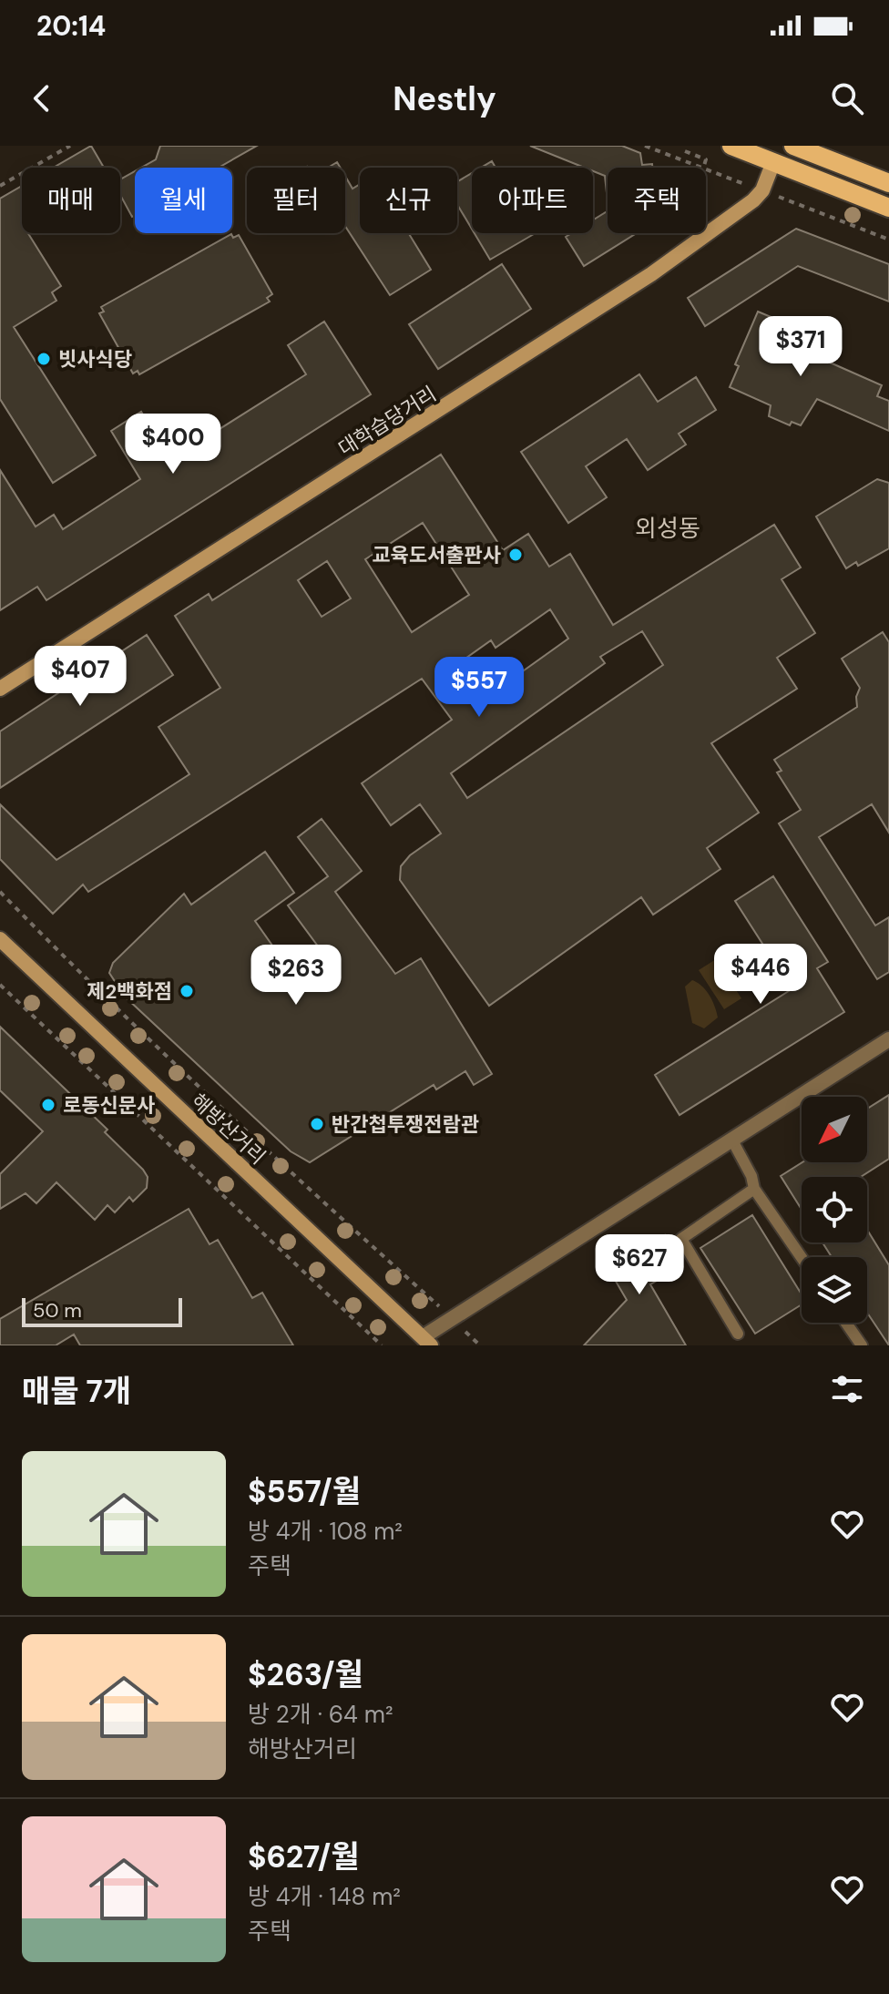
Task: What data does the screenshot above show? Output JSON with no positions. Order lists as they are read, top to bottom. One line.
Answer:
{"streets":{"main road":["대학습당거리","해방산거리"]},"districts":["외성동"],"places":["빗사식당","교육도서출판사","제2백화점","로동신문사","반간첩투쟁전람관"],"scale_bar":"50 m","north":"bottom left","page":{"status":"20:14","header":"Nestly","chip":["매매","월세","필터","신규","아파트","주택"],"price":["$371","$400","$407","$557","$446","$263","$627"],"scale":"50 m","heading":"매물 7개","list":[{"name":"$557/월","note":"방 4개 · 108 m² · 주택"},{"name":"$263/월","note":"방 2개 · 64 m² · 해방산거리"},{"name":"$627/월","note":"방 4개 · 148 m² · 주택"}]}}
